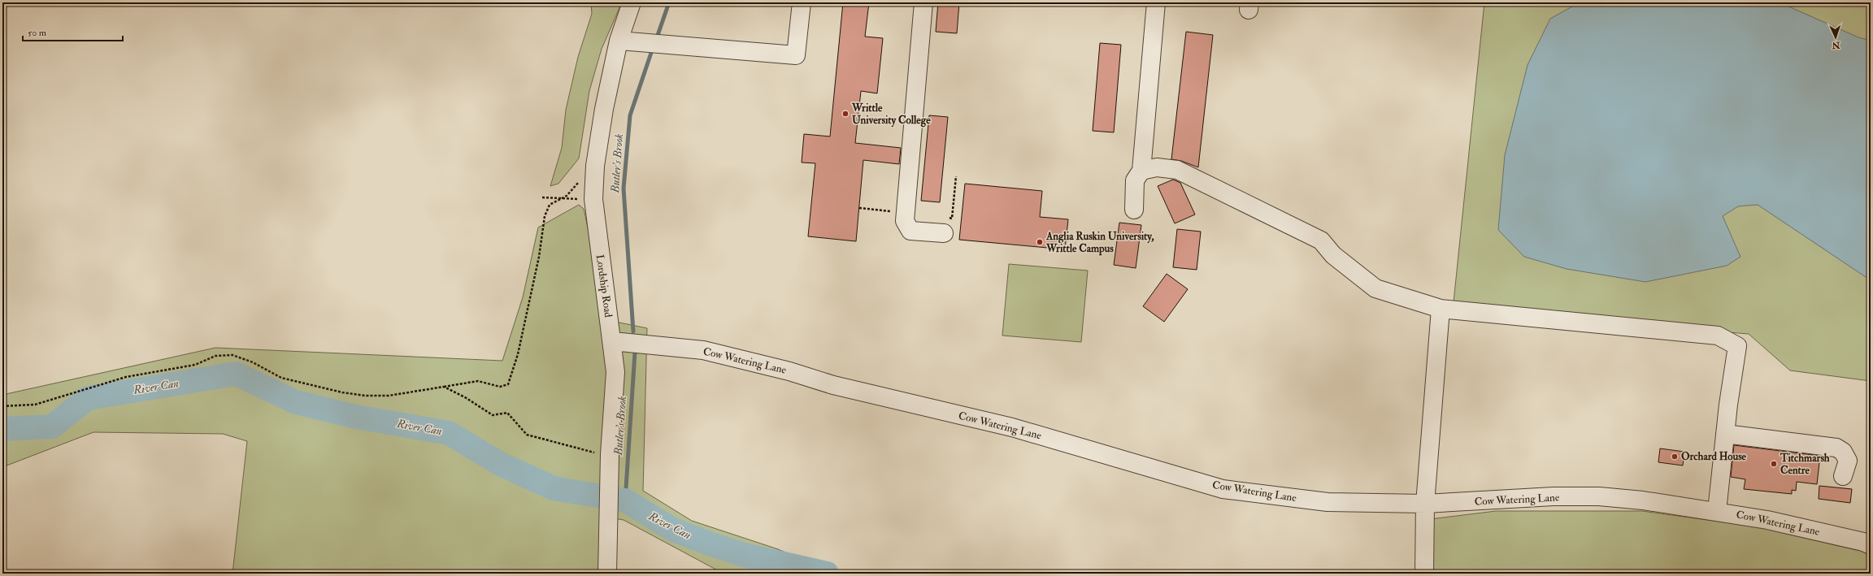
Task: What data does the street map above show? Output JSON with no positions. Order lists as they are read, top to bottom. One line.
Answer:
{"streets":{"street":["Lordship Road","Cow Watering Lane"]},"crossings":[["Lordship Road","Cow Watering Lane"]],"water":["Butler's Brook","River Can"],"places":["Writtle University College","Anglia Ruskin University, Writtle Campus","Orchard House","Titchmarsh Centre"],"scale_bar":"50 m","north":"bottom"}
